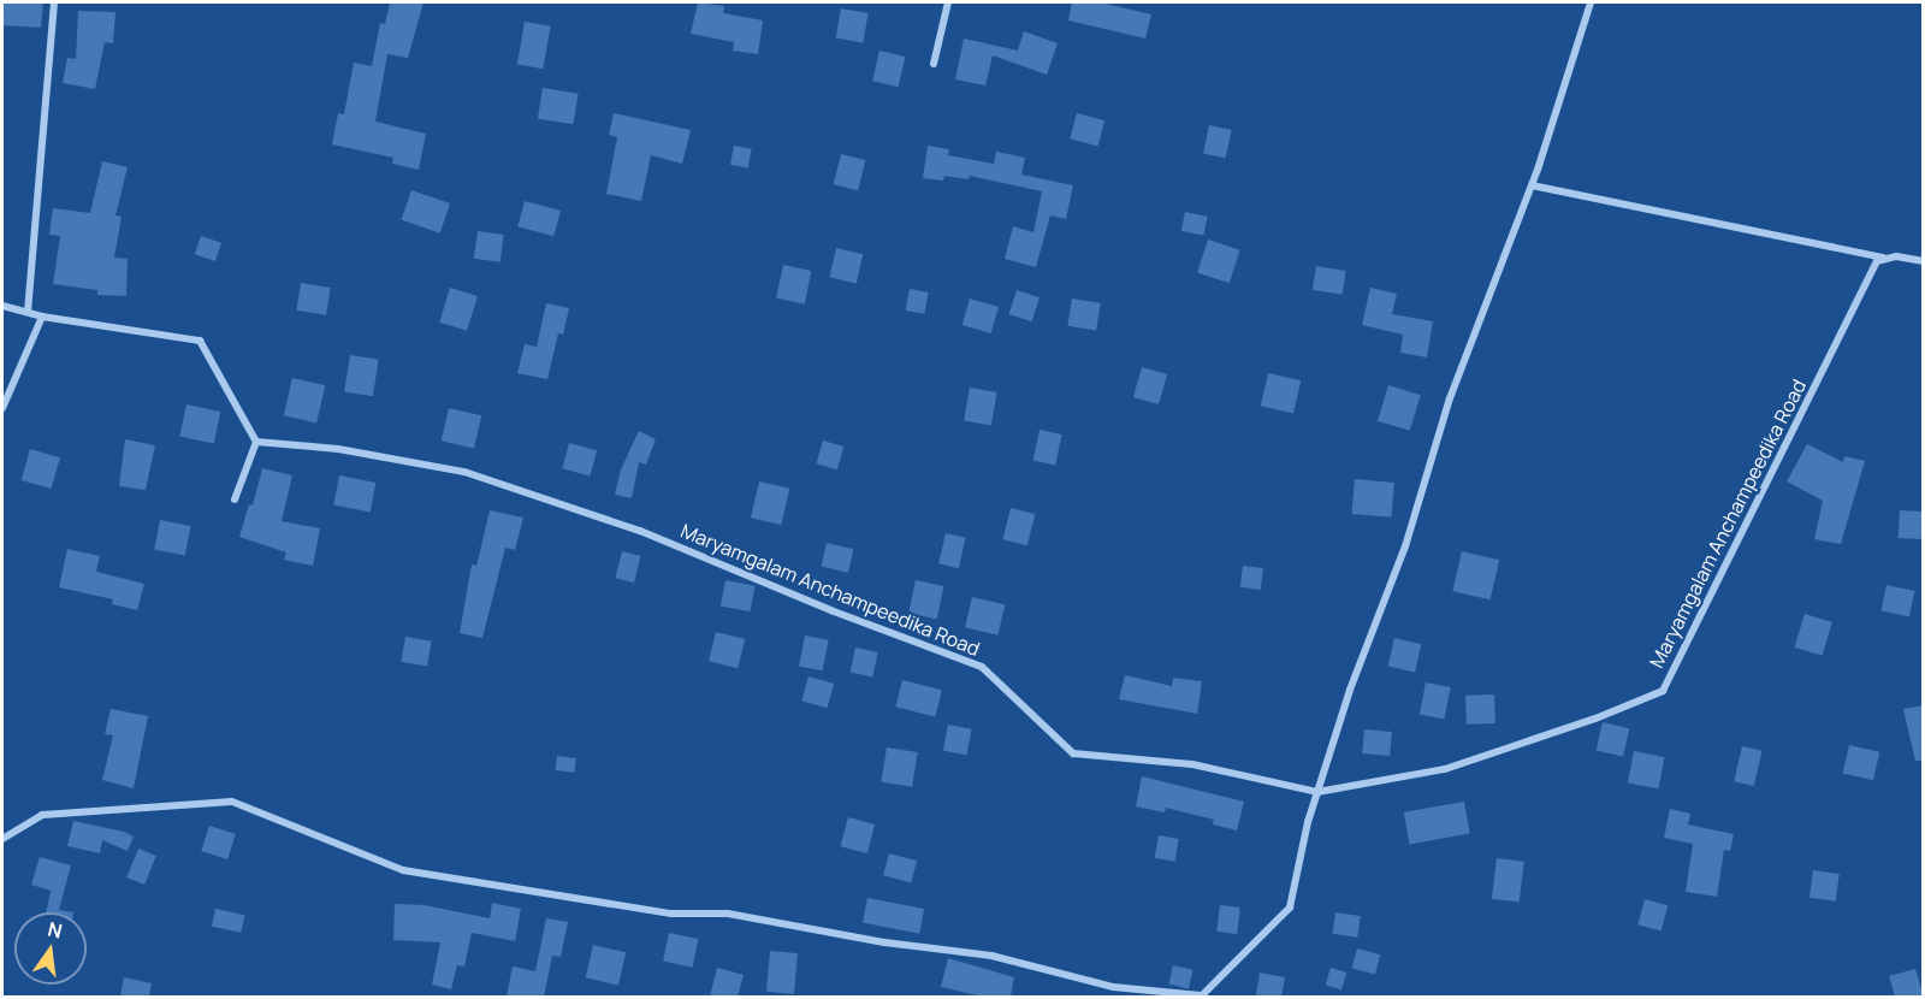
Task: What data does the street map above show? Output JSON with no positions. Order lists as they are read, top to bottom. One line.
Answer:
{"streets":{"street":["Maryamgalam Anchampeedika Road"]},"north":"top"}
